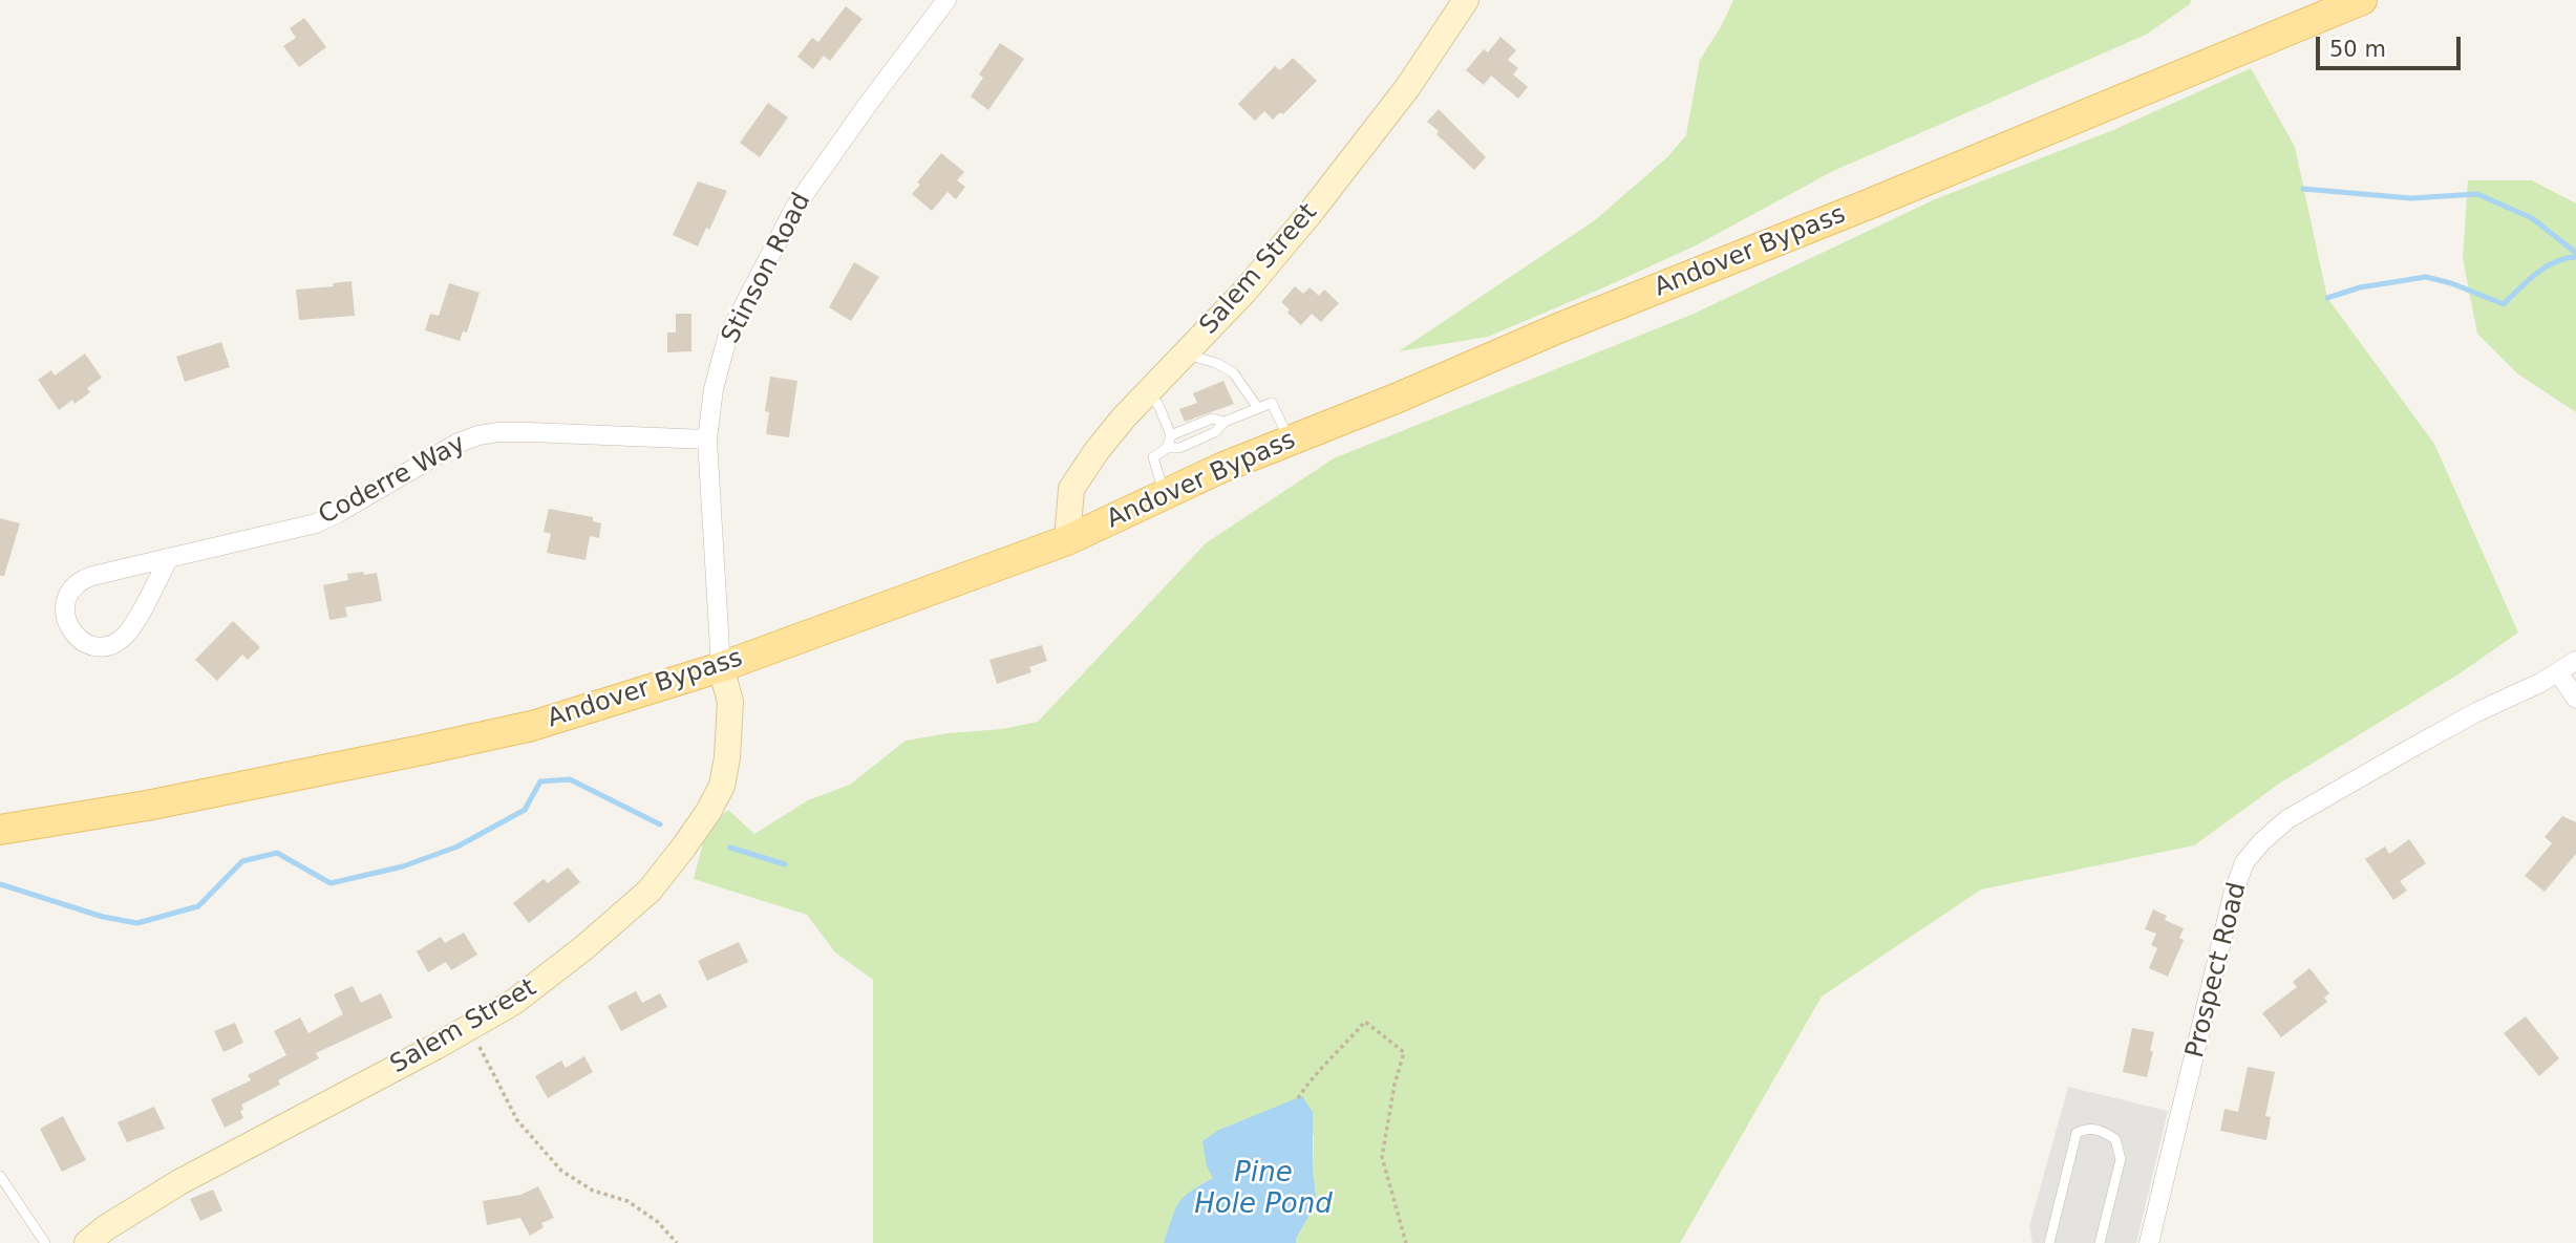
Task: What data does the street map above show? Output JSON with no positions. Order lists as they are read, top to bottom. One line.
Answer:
{"streets":{"main road":["Andover Bypass"],"street":["Stinson Road","Salem Street","Coderre Way","Prospect Road"]},"crossings":[["Andover Bypass","Stinson Road"],["Andover Bypass","Salem Street"],["Stinson Road","Salem Street"],["Stinson Road","Coderre Way"]],"water":["Pine Hole Pond"],"scale_bar":"50 m"}
